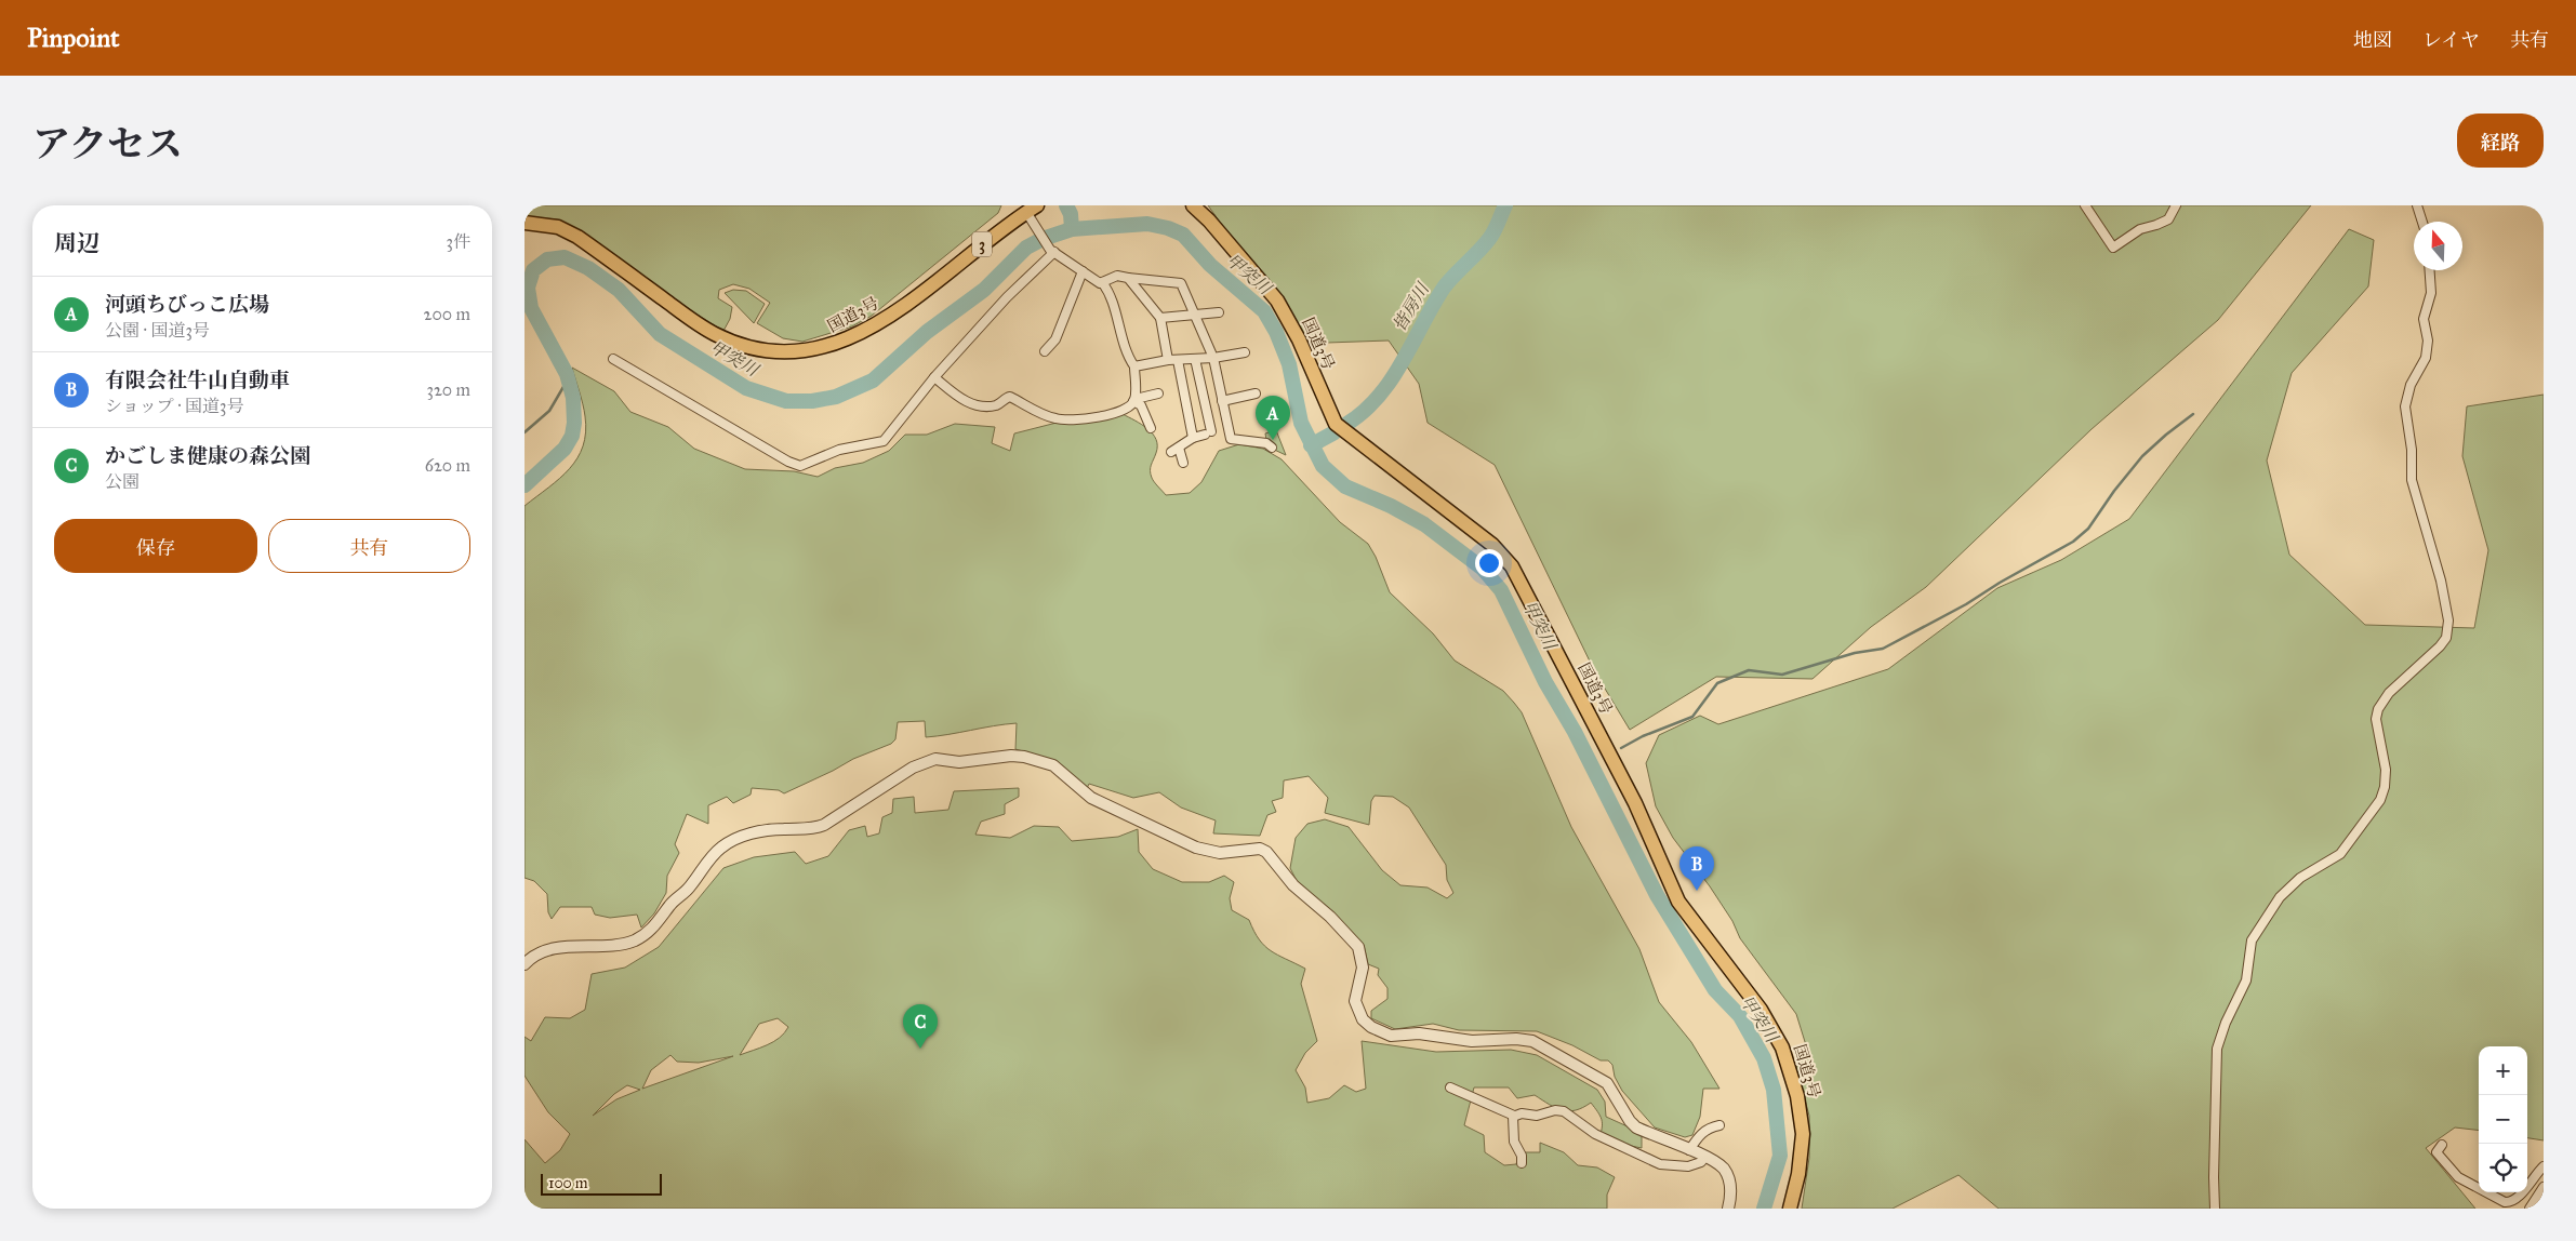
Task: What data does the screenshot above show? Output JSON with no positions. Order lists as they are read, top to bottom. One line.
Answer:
{"streets":{"highway":["3","国道3号"]},"water":["甲突川","皆房川"],"scale_bar":"100 m","north":"top","page":{"header":"Pinpoint","nav":["地図","レイヤ","共有"],"title":"アクセス","buttons":["経路",["保存","共有"]],"heading":["周辺","3件"],"list":[{"mark":"A","name":"河頭ちびっこ広場","note":"公園 · 国道3号","value":"200 m"},{"mark":"B","name":"有限会社牛山自動車","note":"ショップ · 国道3号","value":"320 m"},{"mark":"C","name":"かごしま健康の森公園","note":"公園","value":"620 m"}],"pins":["A","B","C"],"map_buttons":["+","−"],"scale":"100 m"}}
